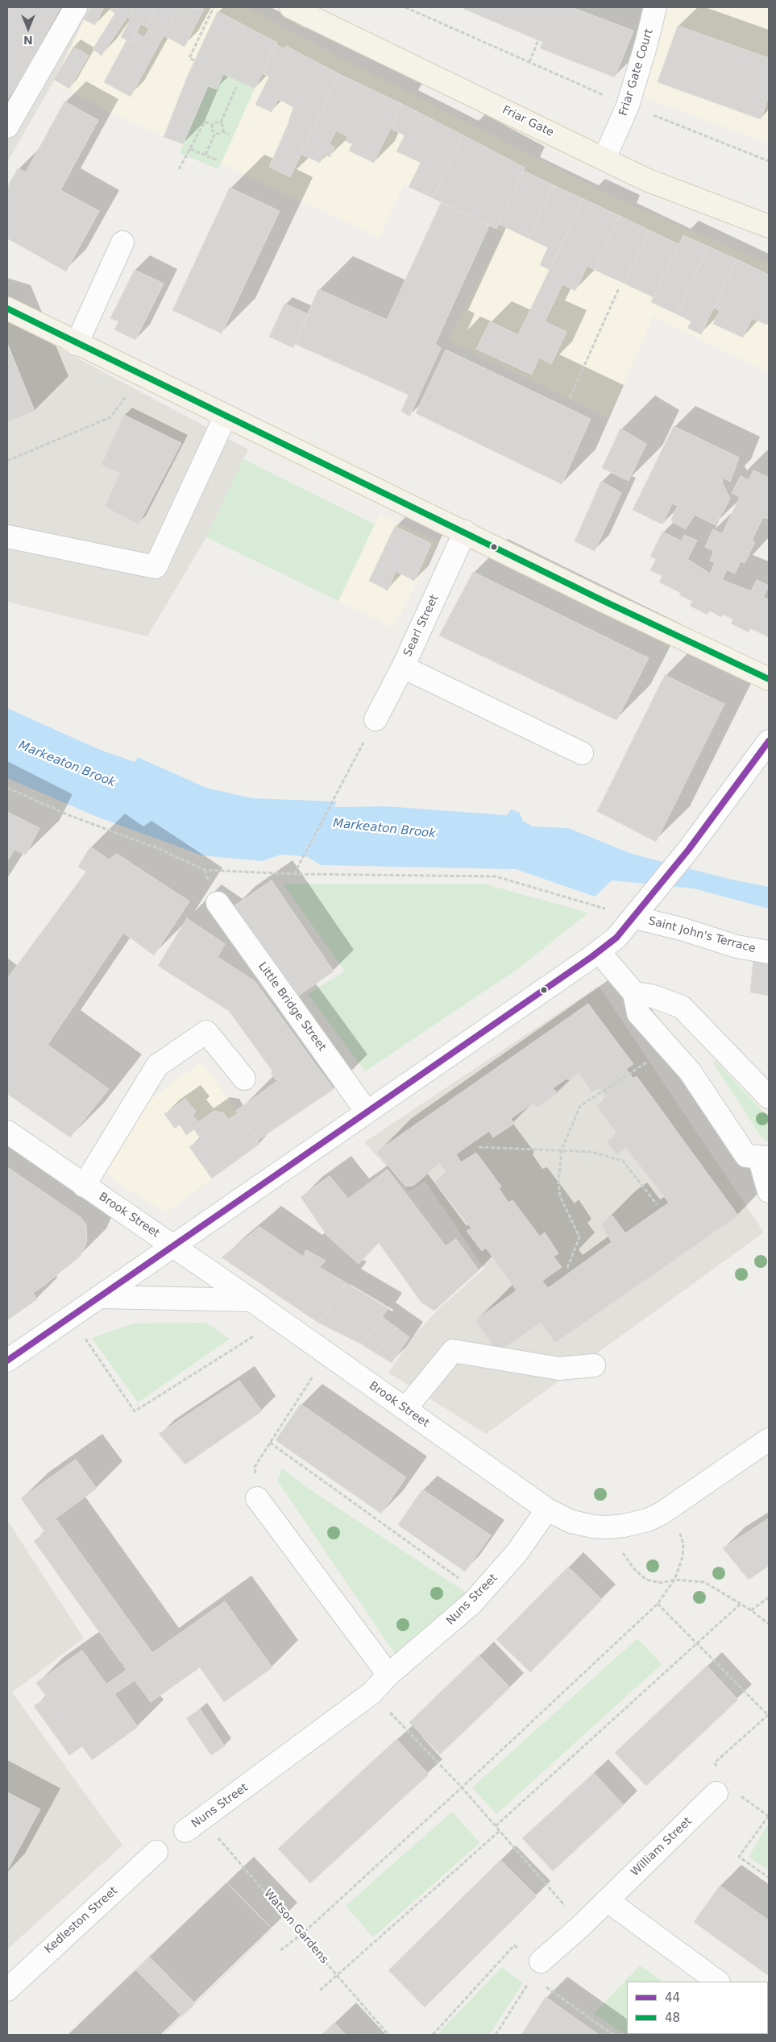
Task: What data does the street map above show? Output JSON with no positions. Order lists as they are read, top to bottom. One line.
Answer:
{"streets":{"main road":["Friar Gate"],"street":["Friar Gate Court","Searl Street","Saint John's Terrace","Little Bridge Street","Brook Street","Nuns Street","William Street","Kedleston Street"],"path":["Watson Gardens"]},"crossings":[["Friar Gate Court","Friar Gate"],["Brook Street","Nuns Street"],["Nuns Street","Watson Gardens"]],"water":["Markeaton Brook"],"lines":["transit line 48","transit line 44"],"legend":["44","48"],"north":"bottom"}
